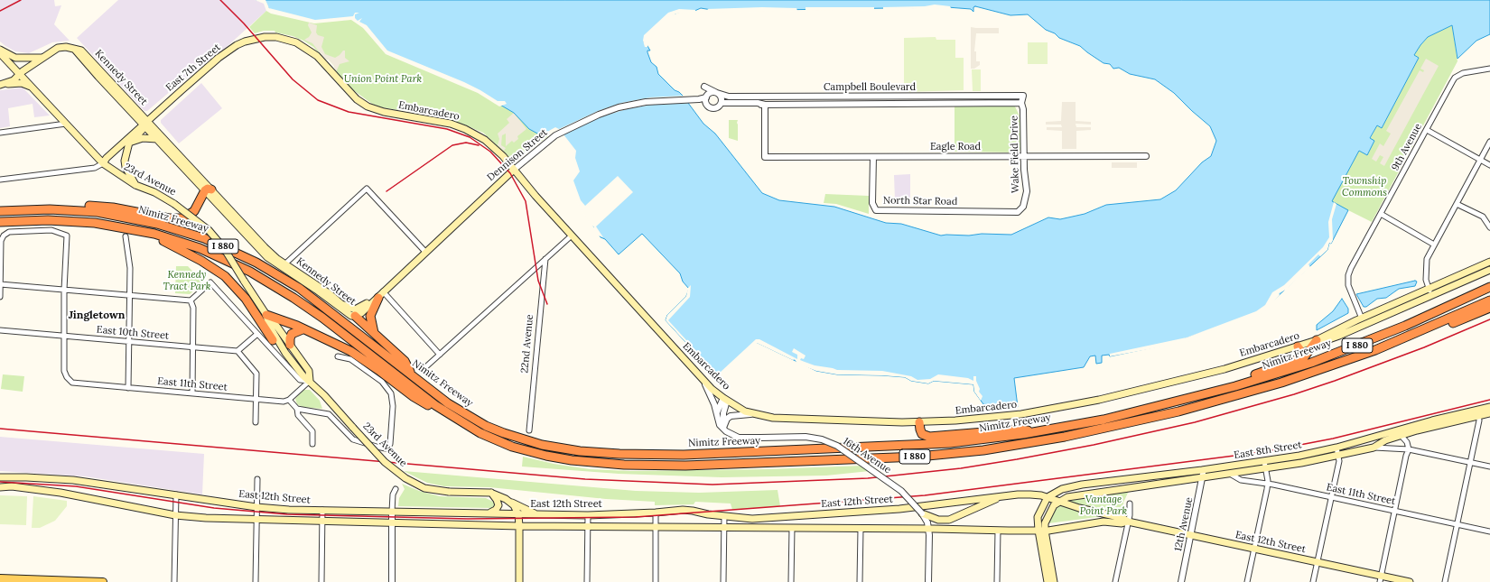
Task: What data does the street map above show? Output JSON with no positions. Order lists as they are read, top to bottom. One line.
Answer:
{"streets":{"highway":["Nimitz Freeway","I 880"],"main road":["East 7th Street","Kennedy Street","Embarcadero","Dennison Street","23rd Avenue","East 8th Street","East 12th Street"],"street":["Campbell Boulevard","Eagle Road","9th Avenue","Wake Field Drive","North Star Road","East 10th Street","22nd Avenue","East 11th Street","16th Avenue","12th Avenue"]},"crossings":[["East 7th Street","Kennedy Street"],["East 7th Street","Embarcadero"],["East 7th Street","23rd Avenue"],["Kennedy Street","Dennison Street"],["Kennedy Street","23rd Avenue"],["Campbell Boulevard","Eagle Road"],["Campbell Boulevard","Wake Field Drive"],["Campbell Boulevard","Dennison Street"],["Embarcadero","9th Avenue"],["Embarcadero","Dennison Street"],["Eagle Road","Wake Field Drive"],["Eagle Road","North Star Road"],["Wake Field Drive","North Star Road"],["23rd Avenue","East 12th Street"],["East 10th Street","East 11th Street"],["East 11th Street","East 8th Street"],["East 8th Street","East 12th Street"],["East 8th Street","12th Avenue"],["16th Avenue","East 12th Street"],["East 12th Street","12th Avenue"]],"districts":["Jingletown"],"parks":["Union Point Park","Township Commons","Kennedy Tract Park","Vantage Point Park"]}
